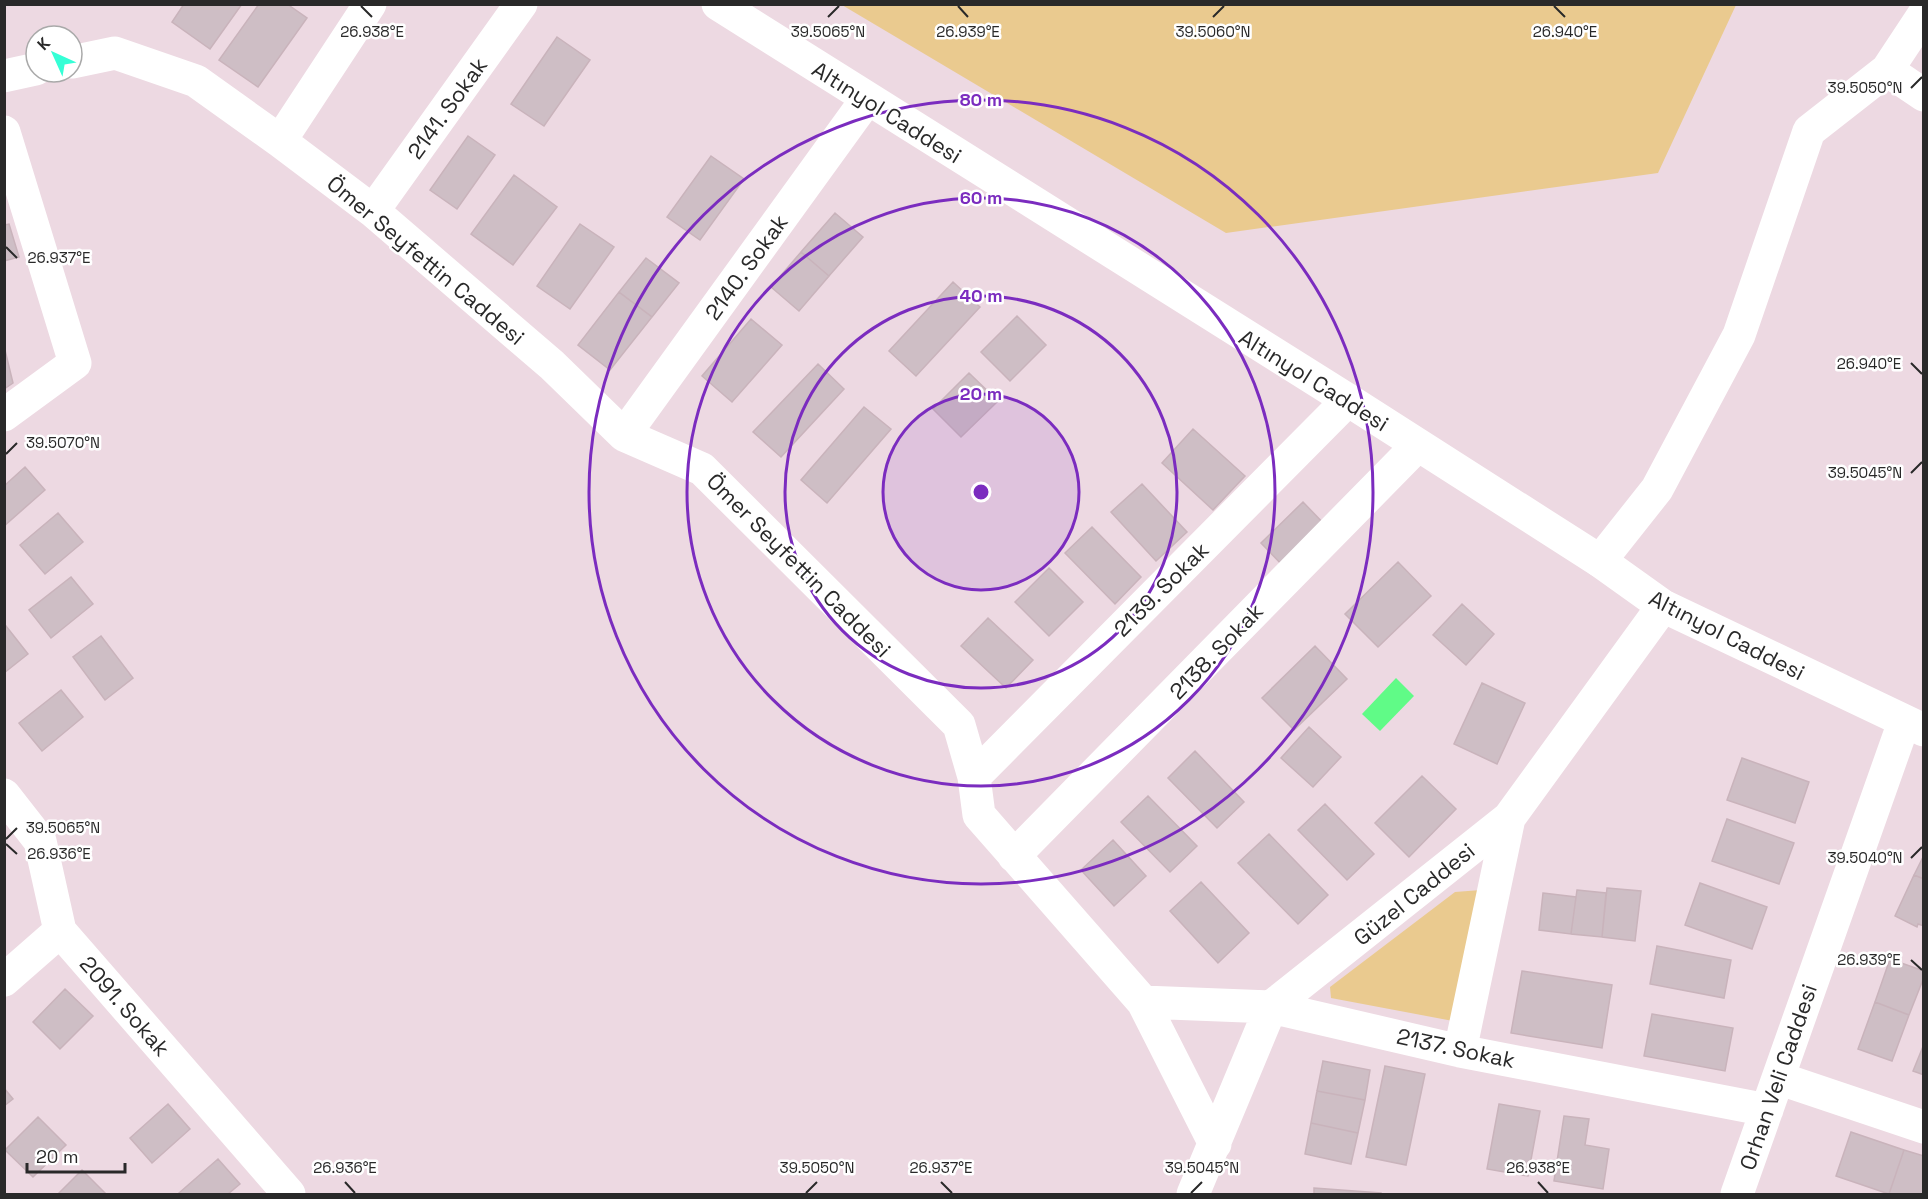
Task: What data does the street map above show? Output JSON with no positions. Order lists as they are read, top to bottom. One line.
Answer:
{"streets":{"street":["2141. Sokak","Altınyol Caddesi","Ömer Seyfettin Caddesi","2140. Sokak","2139. Sokak","2138. Sokak","Güzel Caddesi","2091. Sokak","2137. Sokak","Orhan Veli Caddesi"]},"crossings":[["2141. Sokak","Ömer Seyfettin Caddesi"],["Altınyol Caddesi","2140. Sokak"],["Altınyol Caddesi","2139. Sokak"],["Altınyol Caddesi","2138. Sokak"],["Altınyol Caddesi","Güzel Caddesi"],["Altınyol Caddesi","Orhan Veli Caddesi"],["Ömer Seyfettin Caddesi","2140. Sokak"],["Ömer Seyfettin Caddesi","2139. Sokak"],["Ömer Seyfettin Caddesi","2138. Sokak"],["Ömer Seyfettin Caddesi","Güzel Caddesi"],["Ömer Seyfettin Caddesi","2137. Sokak"],["Güzel Caddesi","2137. Sokak"],["2137. Sokak","Orhan Veli Caddesi"]],"scale_bar":"20 m","north":"top left","coordinates":["26.938°E","39.5065°N","26.939°E","39.5060°N","26.940°E","39.5050°N","26.937°E","39.5070°N","39.5045°N","26.936°E","39.5040°N"],"rings":["80 m","60 m","40 m","20 m"]}
